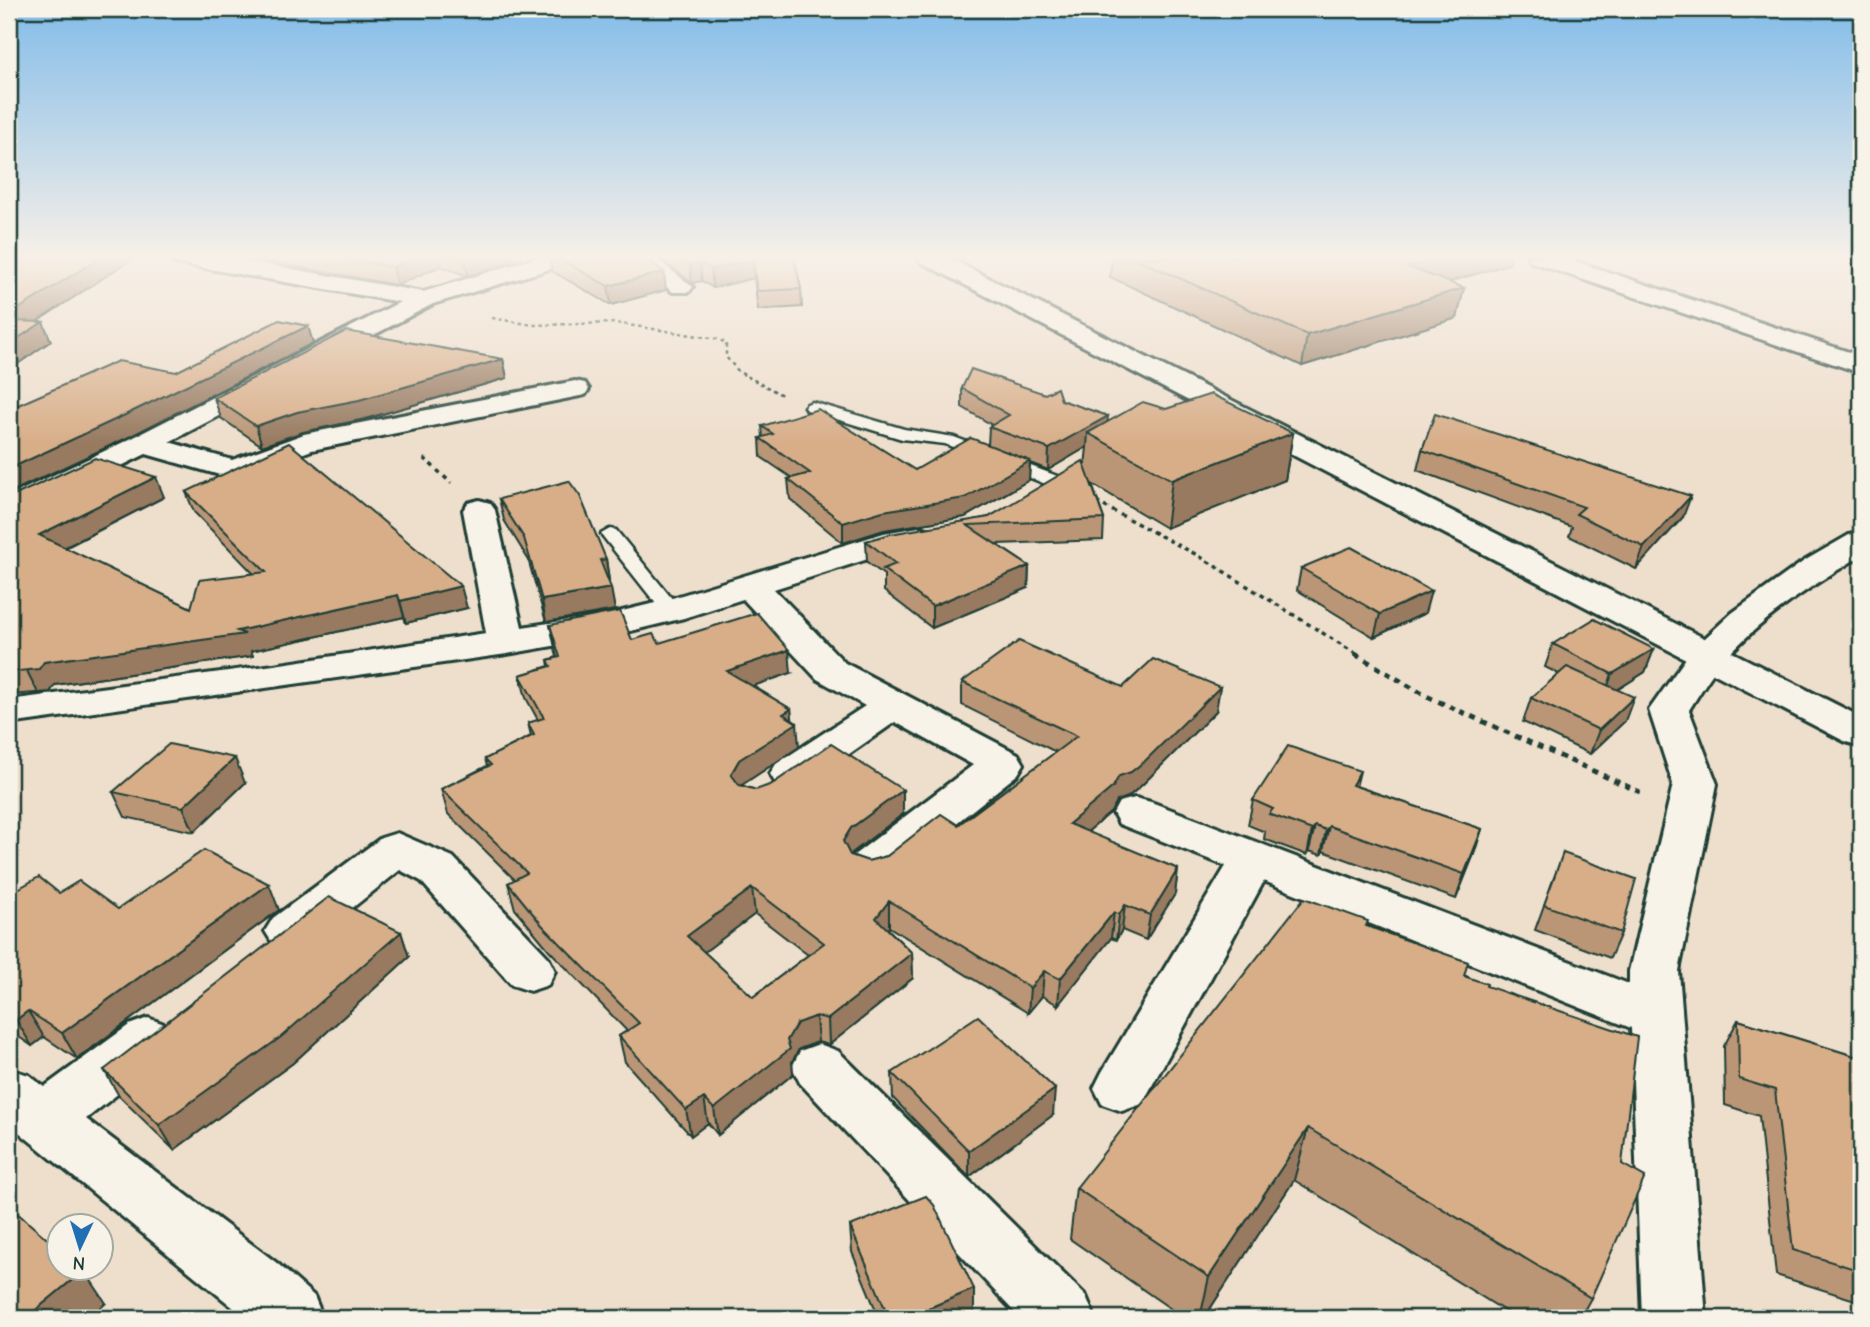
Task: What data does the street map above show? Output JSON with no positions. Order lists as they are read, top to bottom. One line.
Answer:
{"north":"bottom"}
